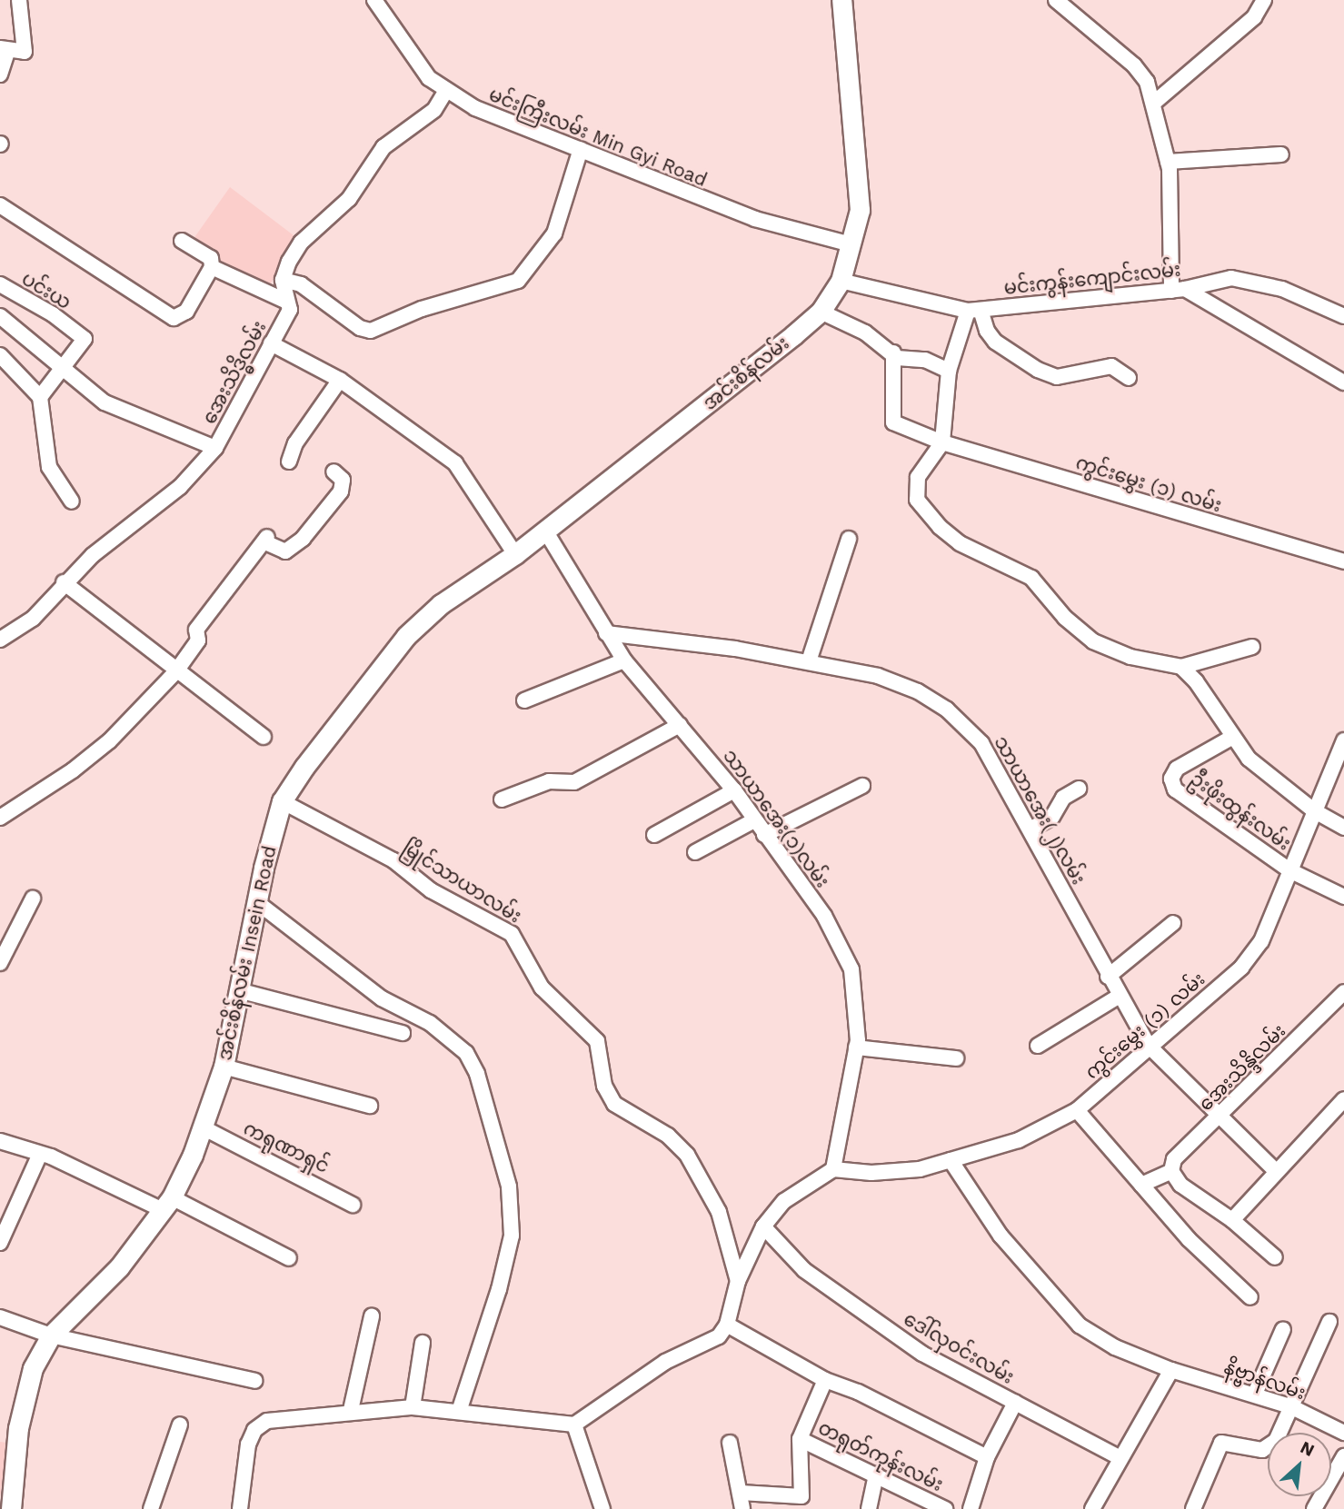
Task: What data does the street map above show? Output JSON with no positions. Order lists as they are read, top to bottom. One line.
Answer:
{"streets":{"main road":["အင်းစိန်လမ်း","အင်းစိန်လမ်း Insein Road"],"street":["မင်းကြီးလမ်း Min Gyi Road","မင်းကွန်းကျောင်းလမ်း","ပင်းယ","အေးသိဒ္ဓိလမ်း","ကွင်းမွှေး (၁) လမ်း","သာယာအေး(၂)လမ်း","ဦးဖိုးထွန်းလမ်း","သာယာအေး(၁)လမ်း","မြိုင်သာယာလမ်း","အေးသိန္ဒိလမ်း","ကရုဏာရှင်","ဒေါ်လှဝင်းလမ်း","နိဗ္ဗာန်လမ်း","တရုတ်ကုန်းလမ်း"]},"crossings":[["မင်းကြီးလမ်း Min Gyi Road","အင်းစိန်လမ်း"],["မင်းကွန်းကျောင်းလမ်း","အင်းစိန်လမ်း"],["အင်းစိန်လမ်း","အင်းစိန်လမ်း Insein Road"],["ကွင်းမွှေး (၁) လမ်း","သာယာအေး(၂)လမ်း"],["ကွင်းမွှေး (၁) လမ်း","ဦးဖိုးထွန်းလမ်း"],["ကွင်းမွှေး (၁) လမ်း","သာယာအေး(၁)လမ်း"],["ကွင်းမွှေး (၁) လမ်း","နိဗ္ဗာန်လမ်း"],["သာယာအေး(၂)လမ်း","သာယာအေး(၁)လမ်း"],["သာယာအေး(၂)လမ်း","အေးသိန္ဒိလမ်း"],["သာယာအေး(၁)လမ်း","အင်းစိန်လမ်း Insein Road"],["မြိုင်သာယာလမ်း","အင်းစိန်လမ်း Insein Road"],["အင်းစိန်လမ်း Insein Road","ကရုဏာရှင်"]],"north":"top right"}
